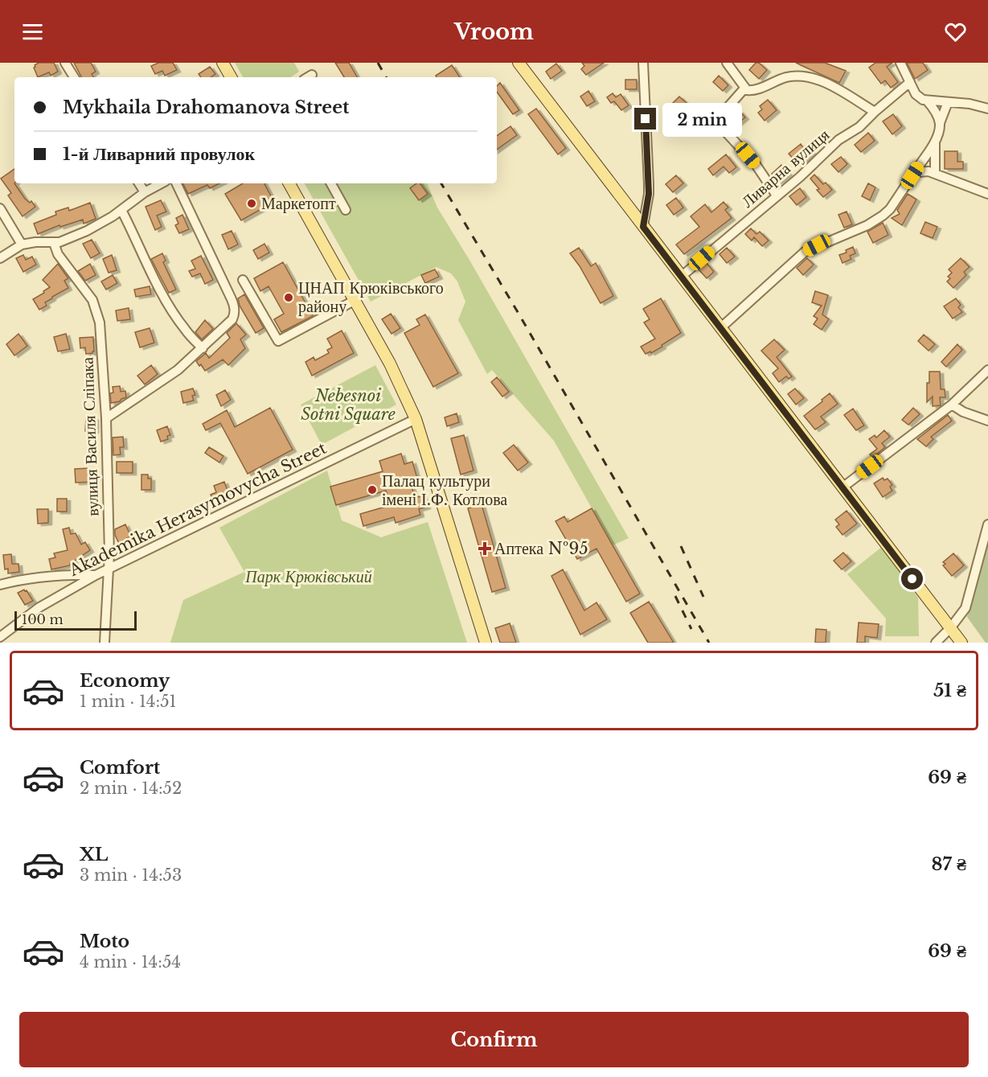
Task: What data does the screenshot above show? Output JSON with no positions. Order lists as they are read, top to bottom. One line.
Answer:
{"streets":{"street":["Ливарна вулиця","вулиця Василя Сліпака","Akademika Herasymovycha Street"]},"crossings":[["вулиця Василя Сліпака","Akademika Herasymovycha Street"]],"parks":["Nebesnoi Sotni Square","Парк Крюківський"],"places":{"other":["Маркетопт","ЦНАП Крюківського району","Палац культури імені І.Ф. Котлова"],"health":["Аптека №95"]},"scale_bar":"100 m","page":{"header":"Vroom","banner":["Mykhaila Drahomanova Street","1-й Ливарний провулок"],"bubble":"2 min","scale":"100 m","list":[{"name":"Economy","note":"1 min · 14:51","value":"51 ₴"},{"name":"Comfort","note":"2 min · 14:52","value":"69 ₴"},{"name":"XL","note":"3 min · 14:53","value":"87 ₴"},{"name":"Moto","note":"4 min · 14:54","value":"69 ₴"}],"buttons":"Confirm"}}
